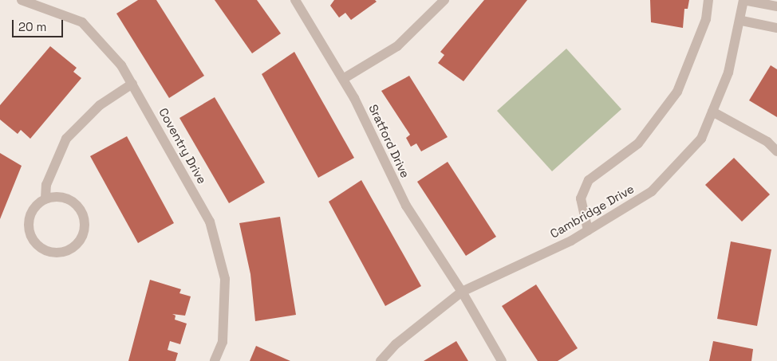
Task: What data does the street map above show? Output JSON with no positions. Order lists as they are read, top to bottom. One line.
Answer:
{"streets":{"street":["Sratford Drive","Coventry Drive","Cambridge Drive"]},"crossings":[["Sratford Drive","Cambridge Drive"]],"scale_bar":"20 m"}
